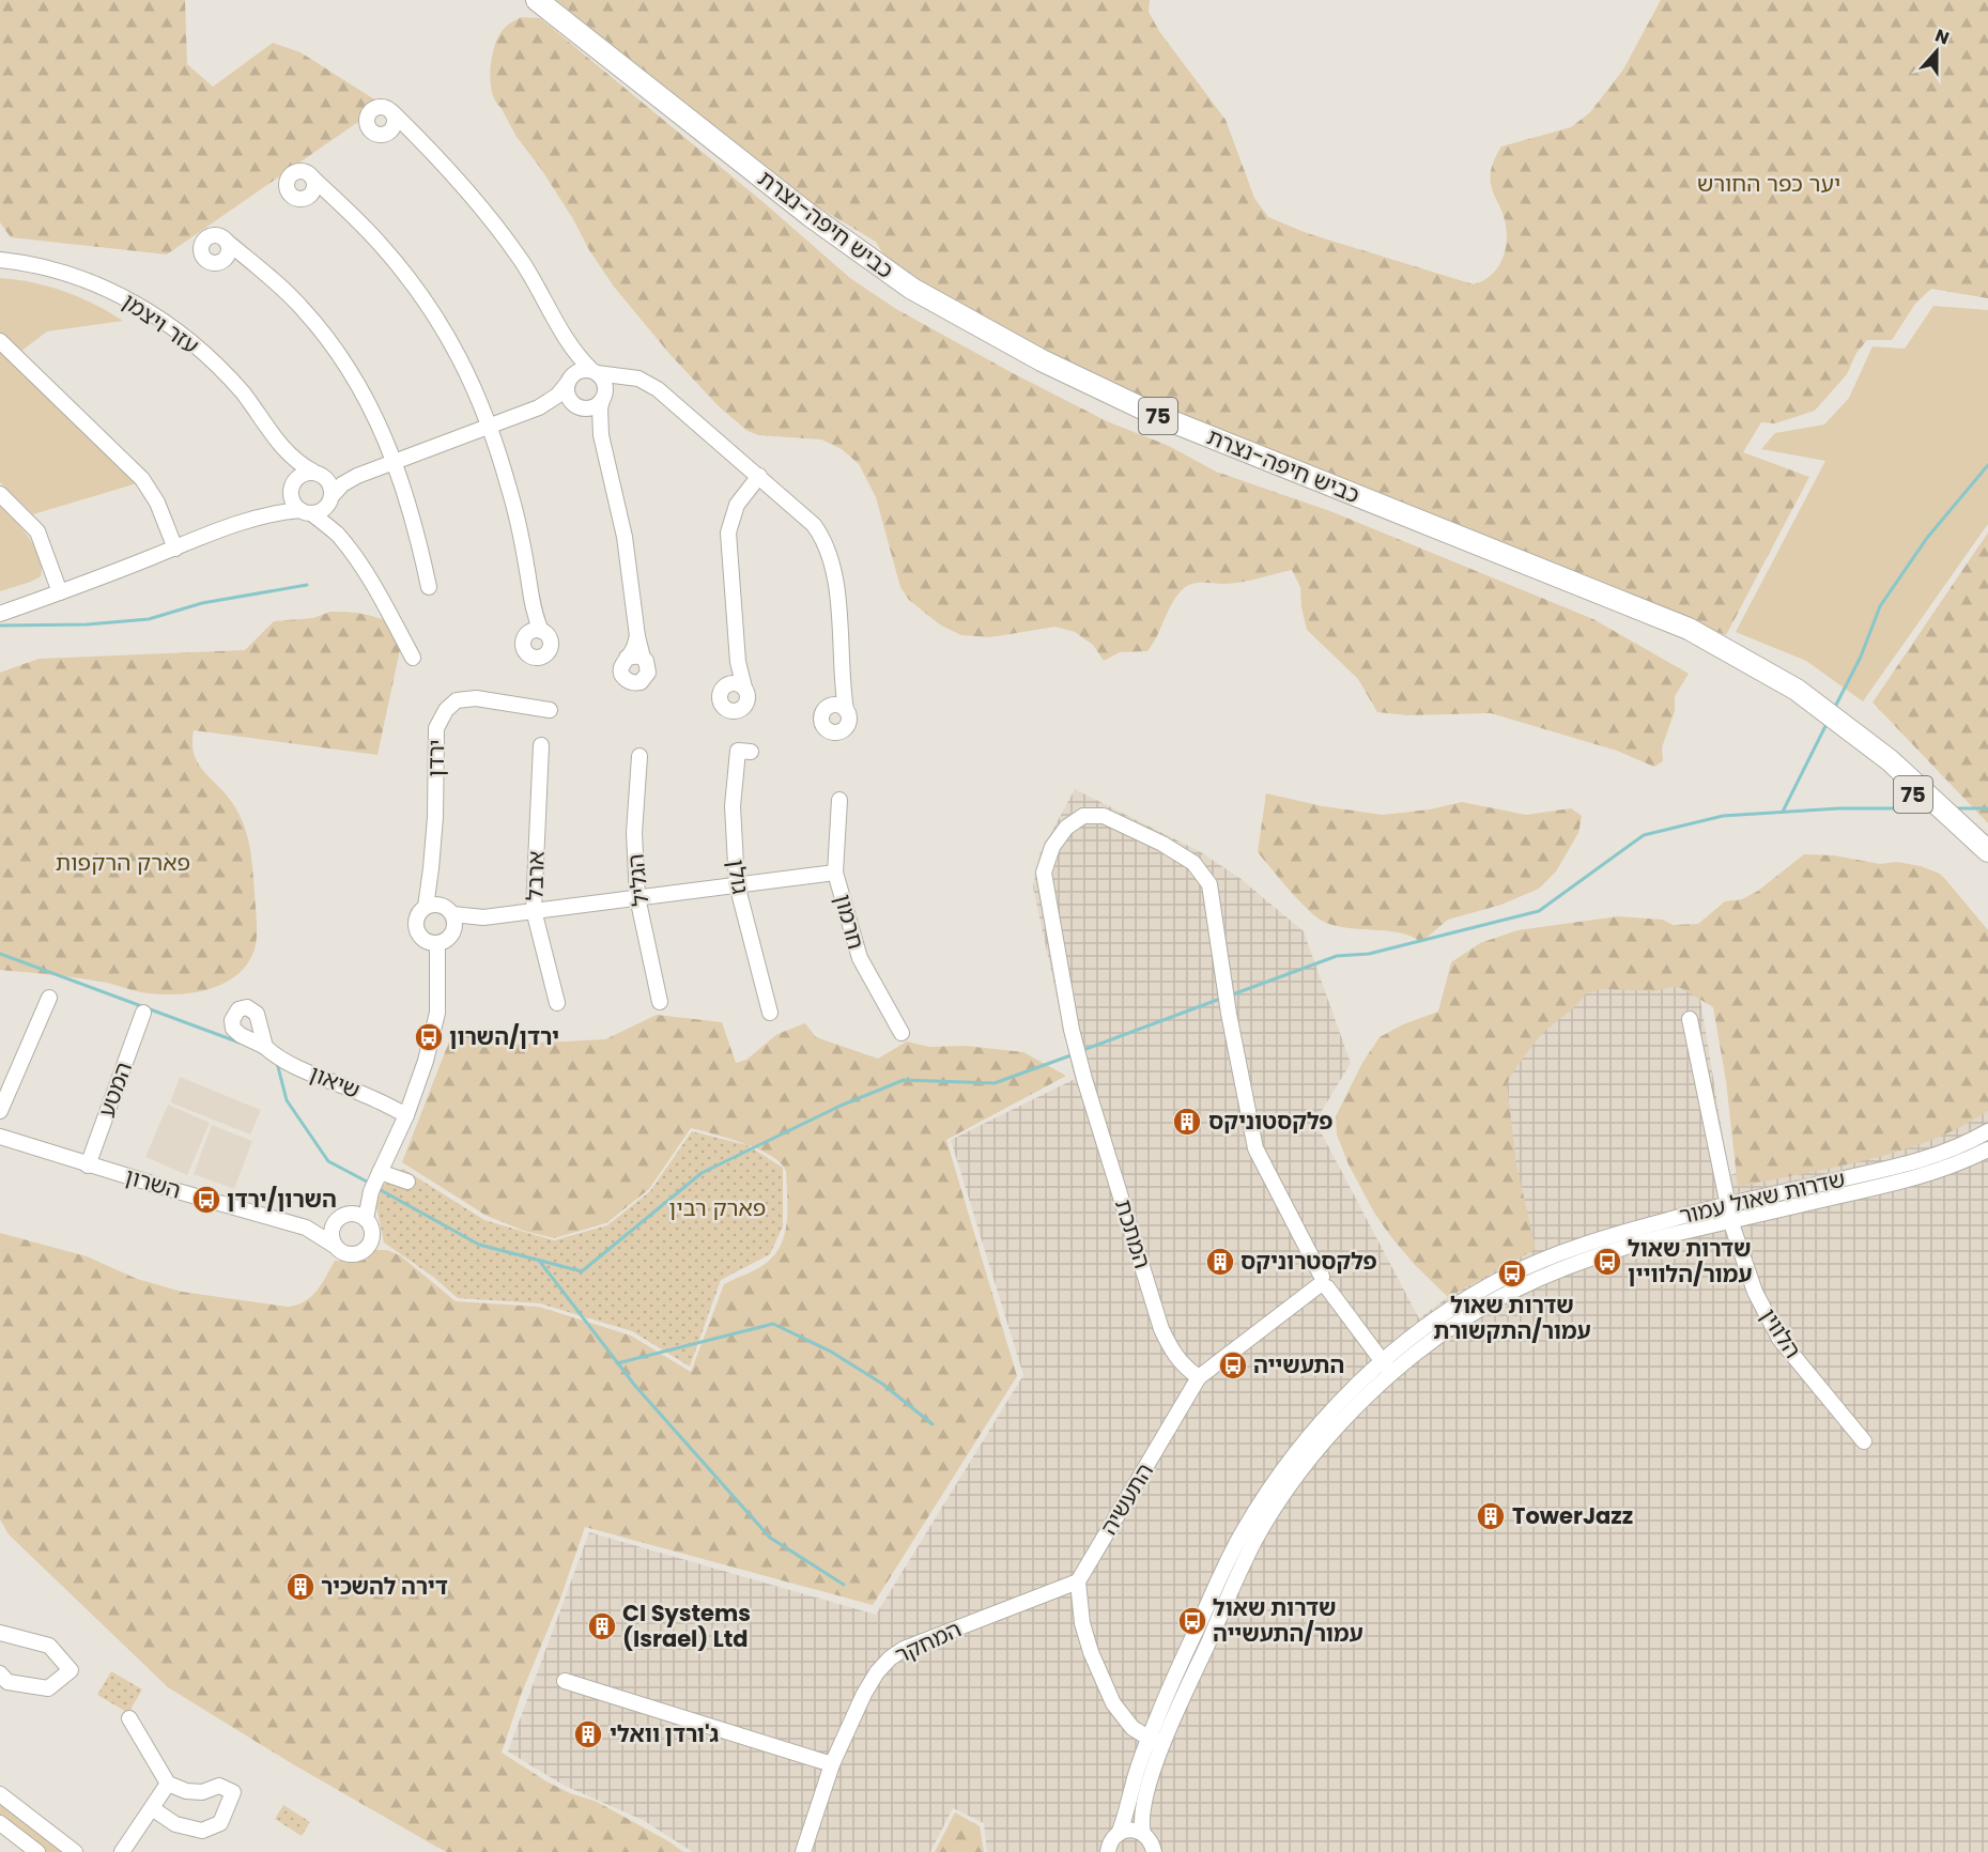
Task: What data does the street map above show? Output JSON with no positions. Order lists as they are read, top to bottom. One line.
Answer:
{"streets":{"highway":["כביש חיפה-נצרת","75"],"street":["עזר ויצמן","ירדן","ארבל","גולן","הגליל","חרמון","שיאון","המטע","השרון","שדרות שאול עמור","המתכת","הלווין","התעשיה","המחקר"]},"crossings":[["המטע","השרון"],["שדרות שאול עמור","המתכת"],["שדרות שאול עמור","הלווין"],["המתכת","התעשיה"],["התעשיה","המחקר"]],"parks":["יער כפר החורש","פארק הרקפות","פארק רבין"],"places":{"bus stop":["ירדן/השרון","השרון/ירדן","שדרות שאול עמור/הלוויין","שדרות שאול עמור/התקשורת","התעשייה","שדרות שאול עמור/התעשייה"],"building":["פלקסטוניקס","פלקסטרוניקס","TowerJazz","דירה להשכיר","CI Systems (Israel) Ltd","ג'ורדן וואלי"]},"north":"top"}
